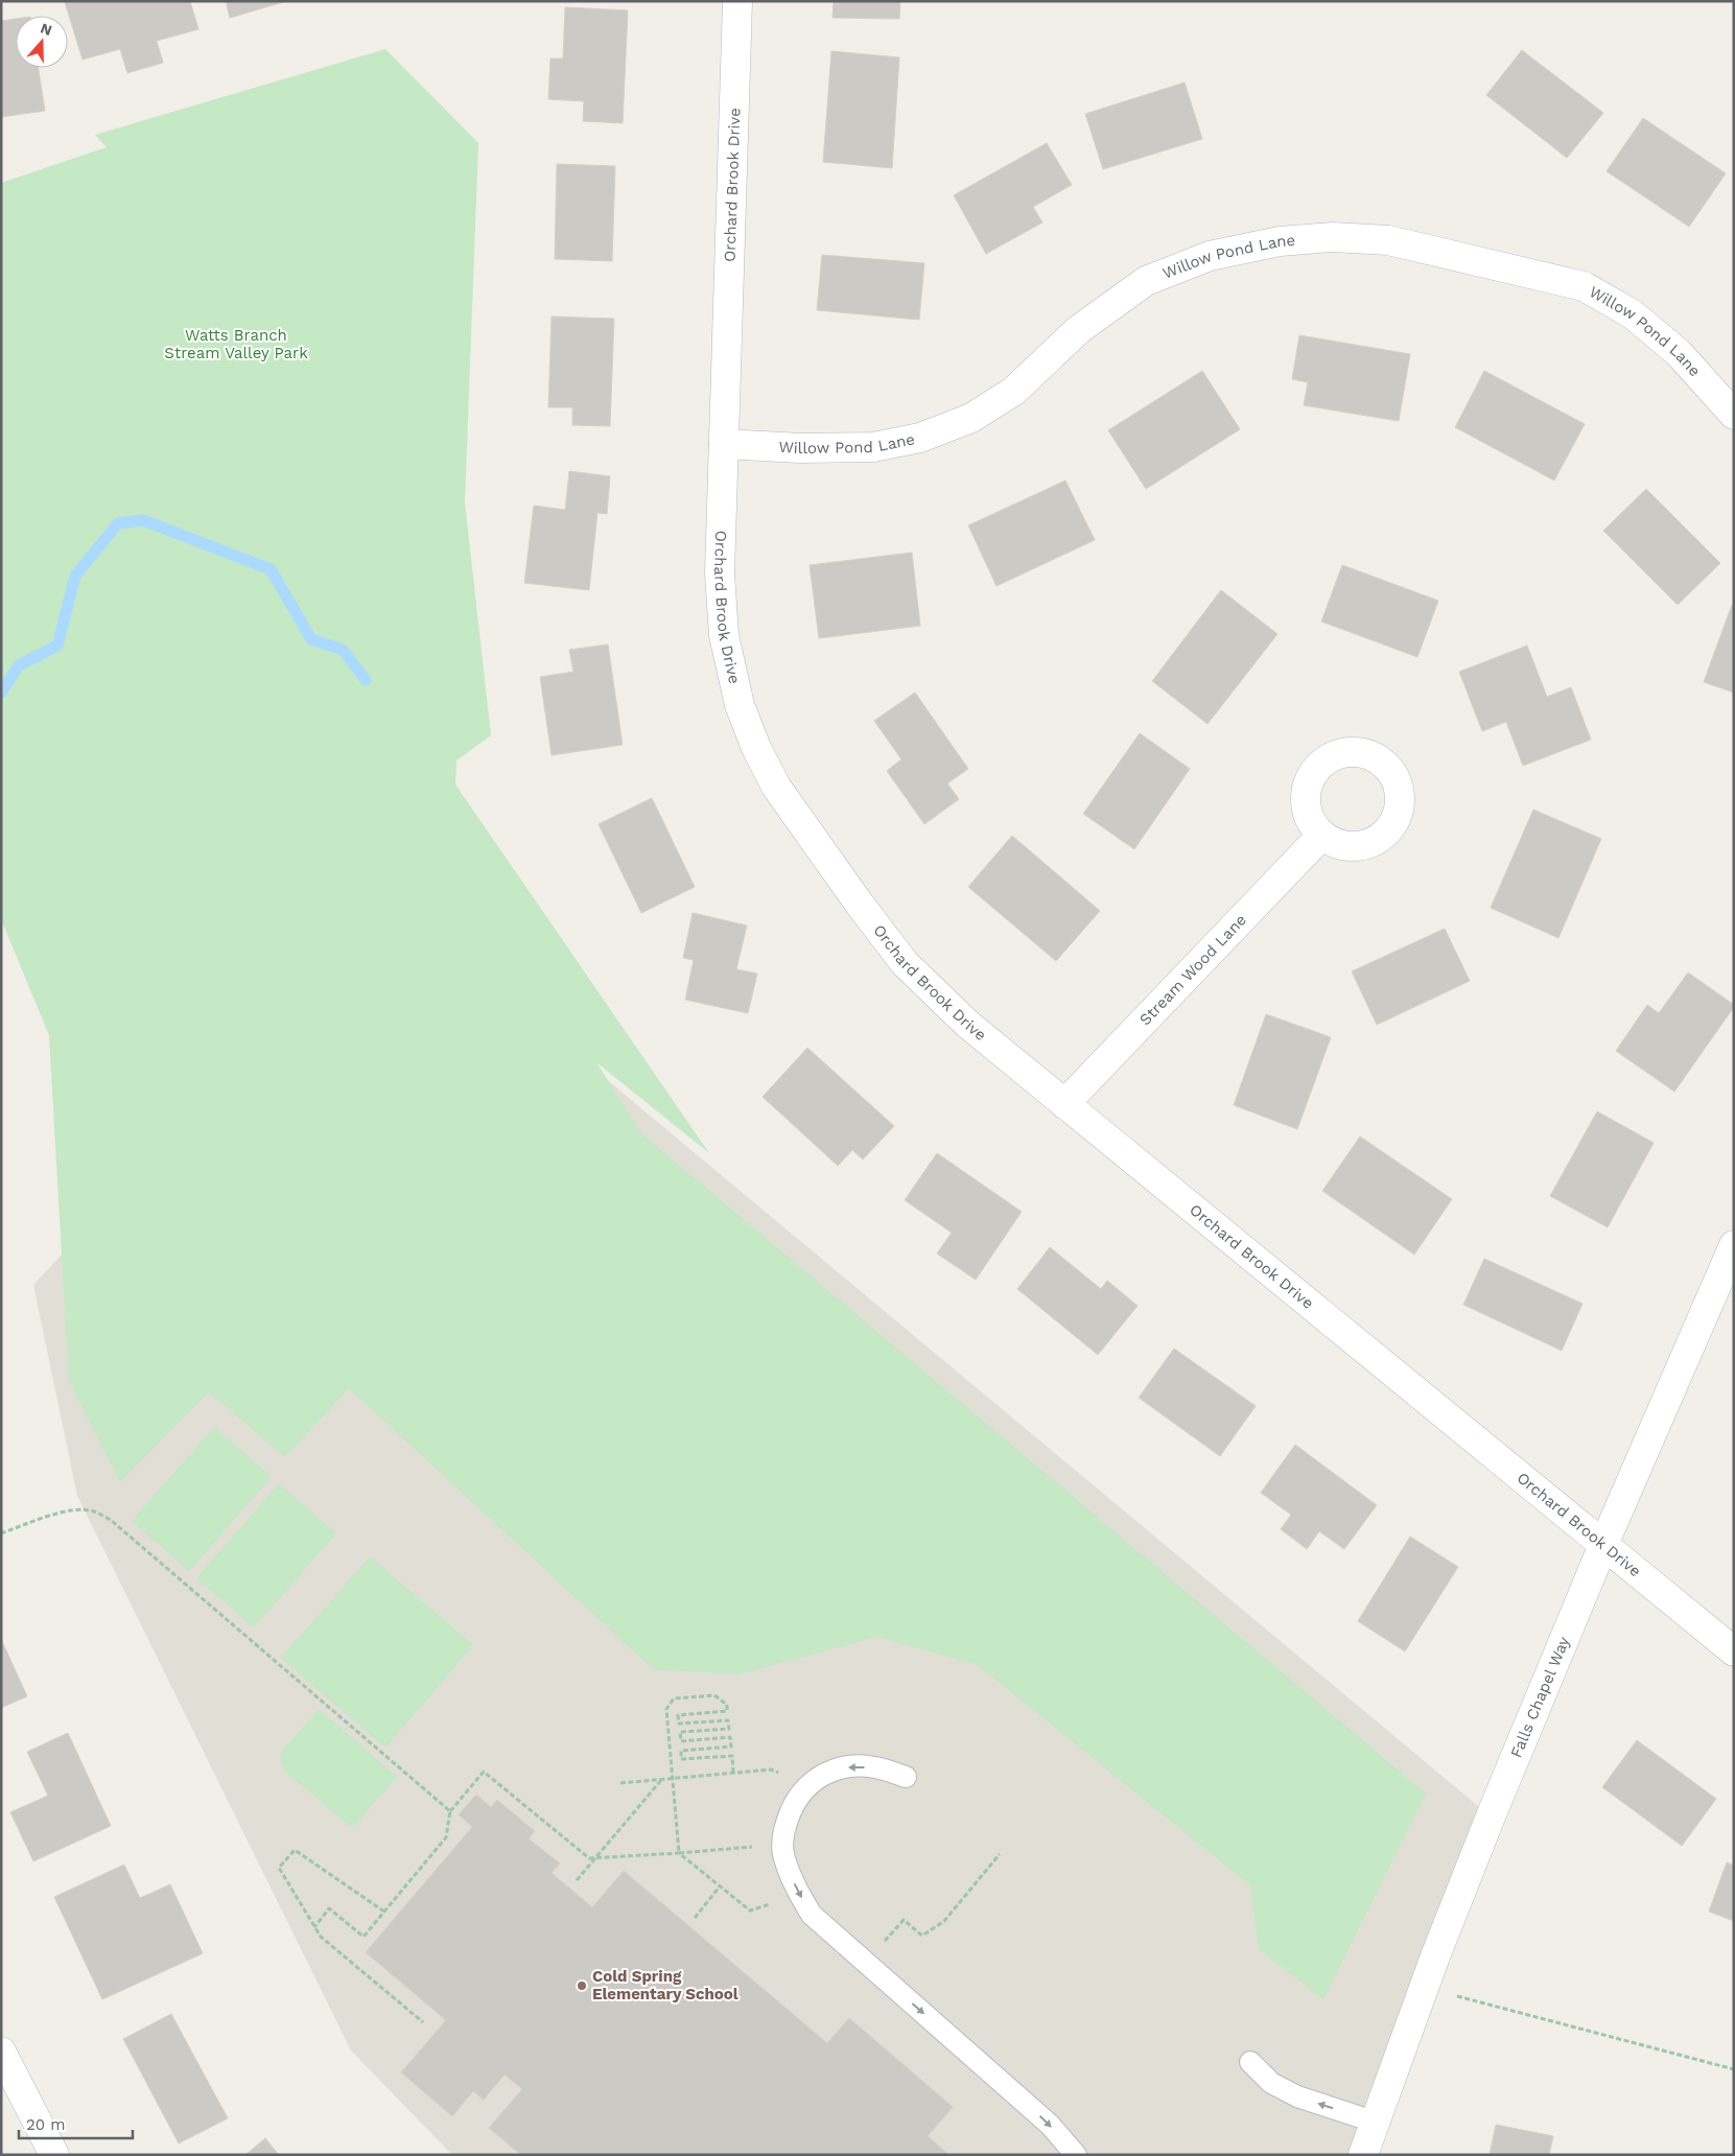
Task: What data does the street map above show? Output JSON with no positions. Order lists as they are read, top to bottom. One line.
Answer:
{"streets":{"street":["Orchard Brook Drive","Willow Pond Lane","Stream Wood Lane","Falls Chapel Way"]},"crossings":[["Orchard Brook Drive","Willow Pond Lane"],["Orchard Brook Drive","Stream Wood Lane"],["Orchard Brook Drive","Falls Chapel Way"]],"parks":["Watts Branch Stream Valley Park"],"places":["Cold Spring Elementary School"],"scale_bar":"20 m","north":"top"}
